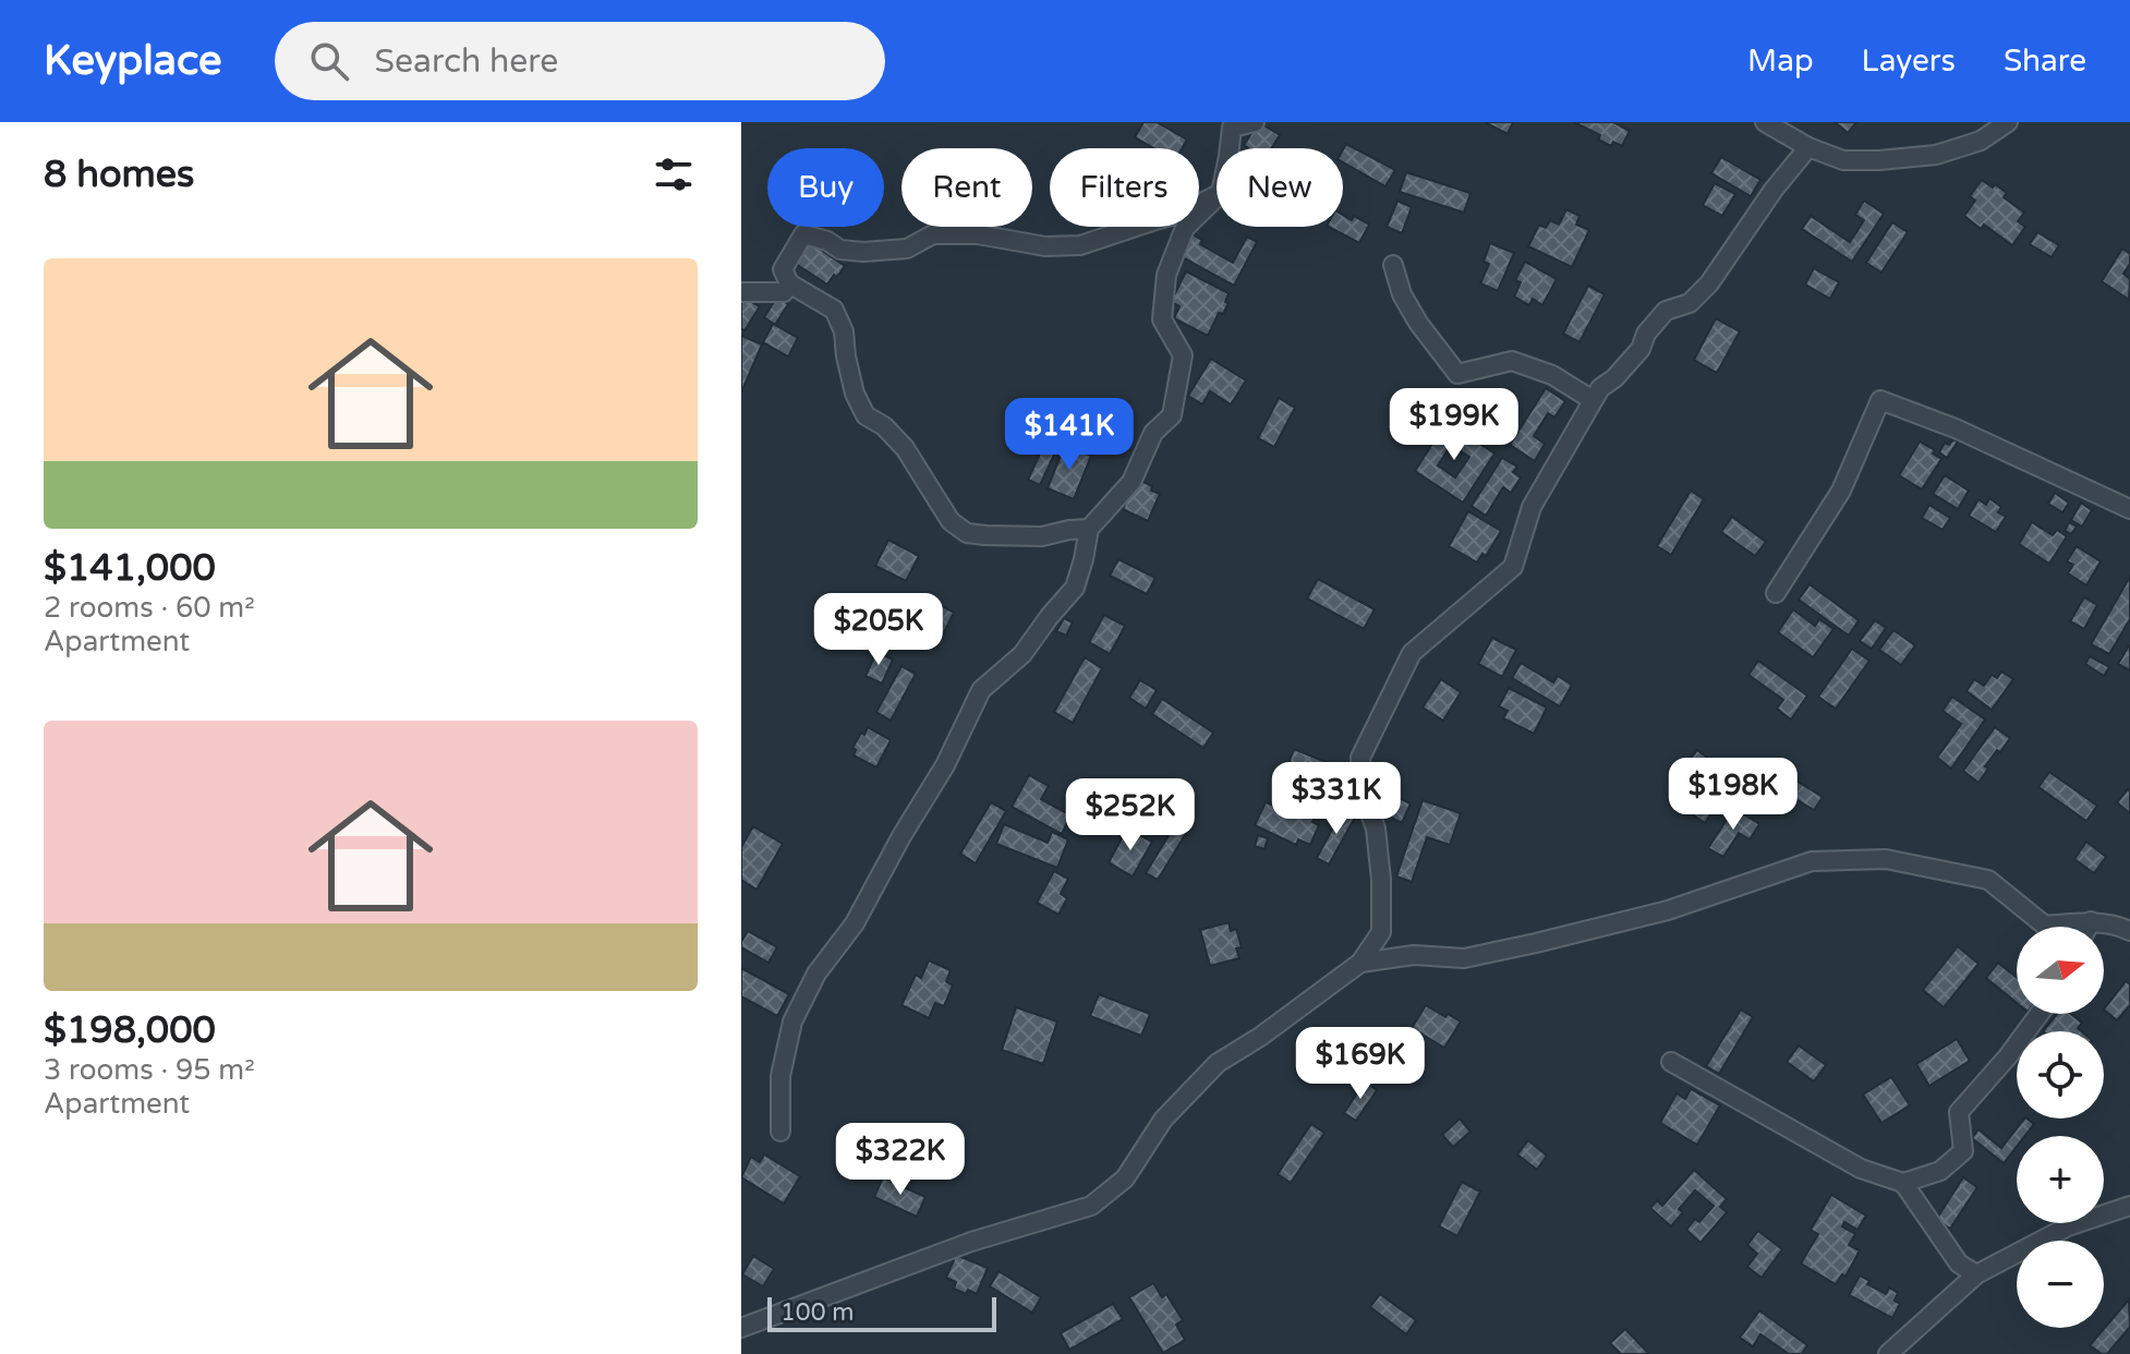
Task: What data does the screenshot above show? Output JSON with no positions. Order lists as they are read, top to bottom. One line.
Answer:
{"scale_bar":"100 m","north":"right","page":{"header":"Keyplace","search":"Search here","nav":["Map","Layers","Share"],"heading":"8 homes","chip":["Buy","Rent","Filters","New"],"list":[{"name":"$141,000","note":"2 rooms · 60 m² · Apartment"},{"name":"$198,000","note":"3 rooms · 95 m² · Apartment"}],"price":["$199K","$141K","$205K","$198K","$331K","$252K","$169K","$322K"],"map_buttons":["+","−"],"scale":"100 m"}}
